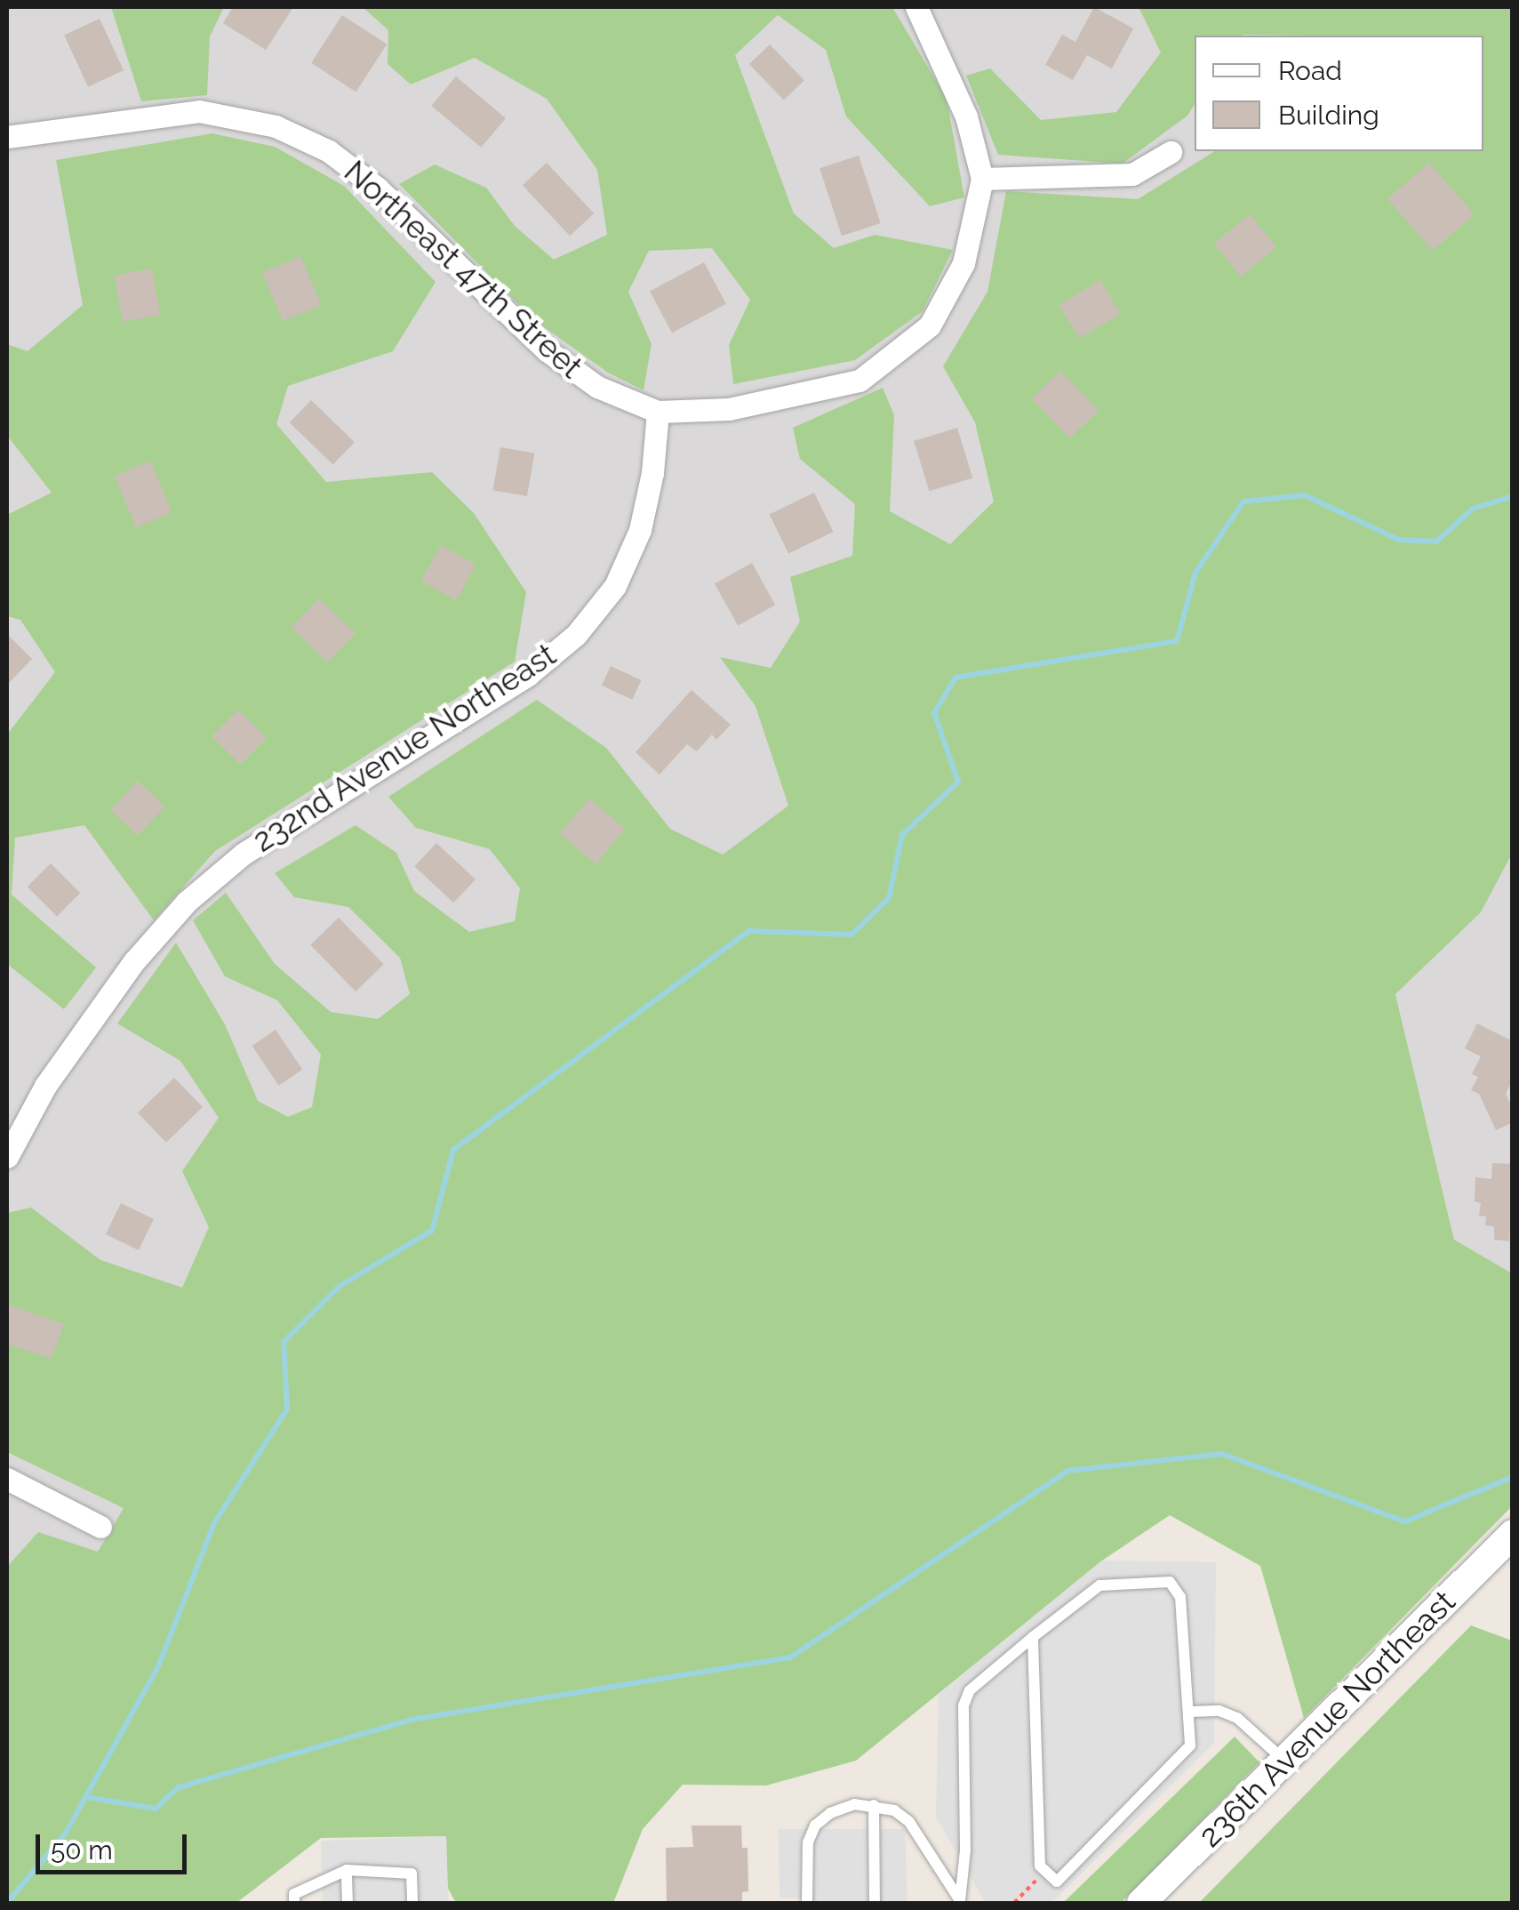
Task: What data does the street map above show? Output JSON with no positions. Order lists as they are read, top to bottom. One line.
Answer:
{"streets":{"street":["Northeast 47th Street","232nd Avenue Northeast","236th Avenue Northeast"]},"crossings":[["Northeast 47th Street","232nd Avenue Northeast"]],"legend":["Road","Building"],"scale_bar":"50 m"}
